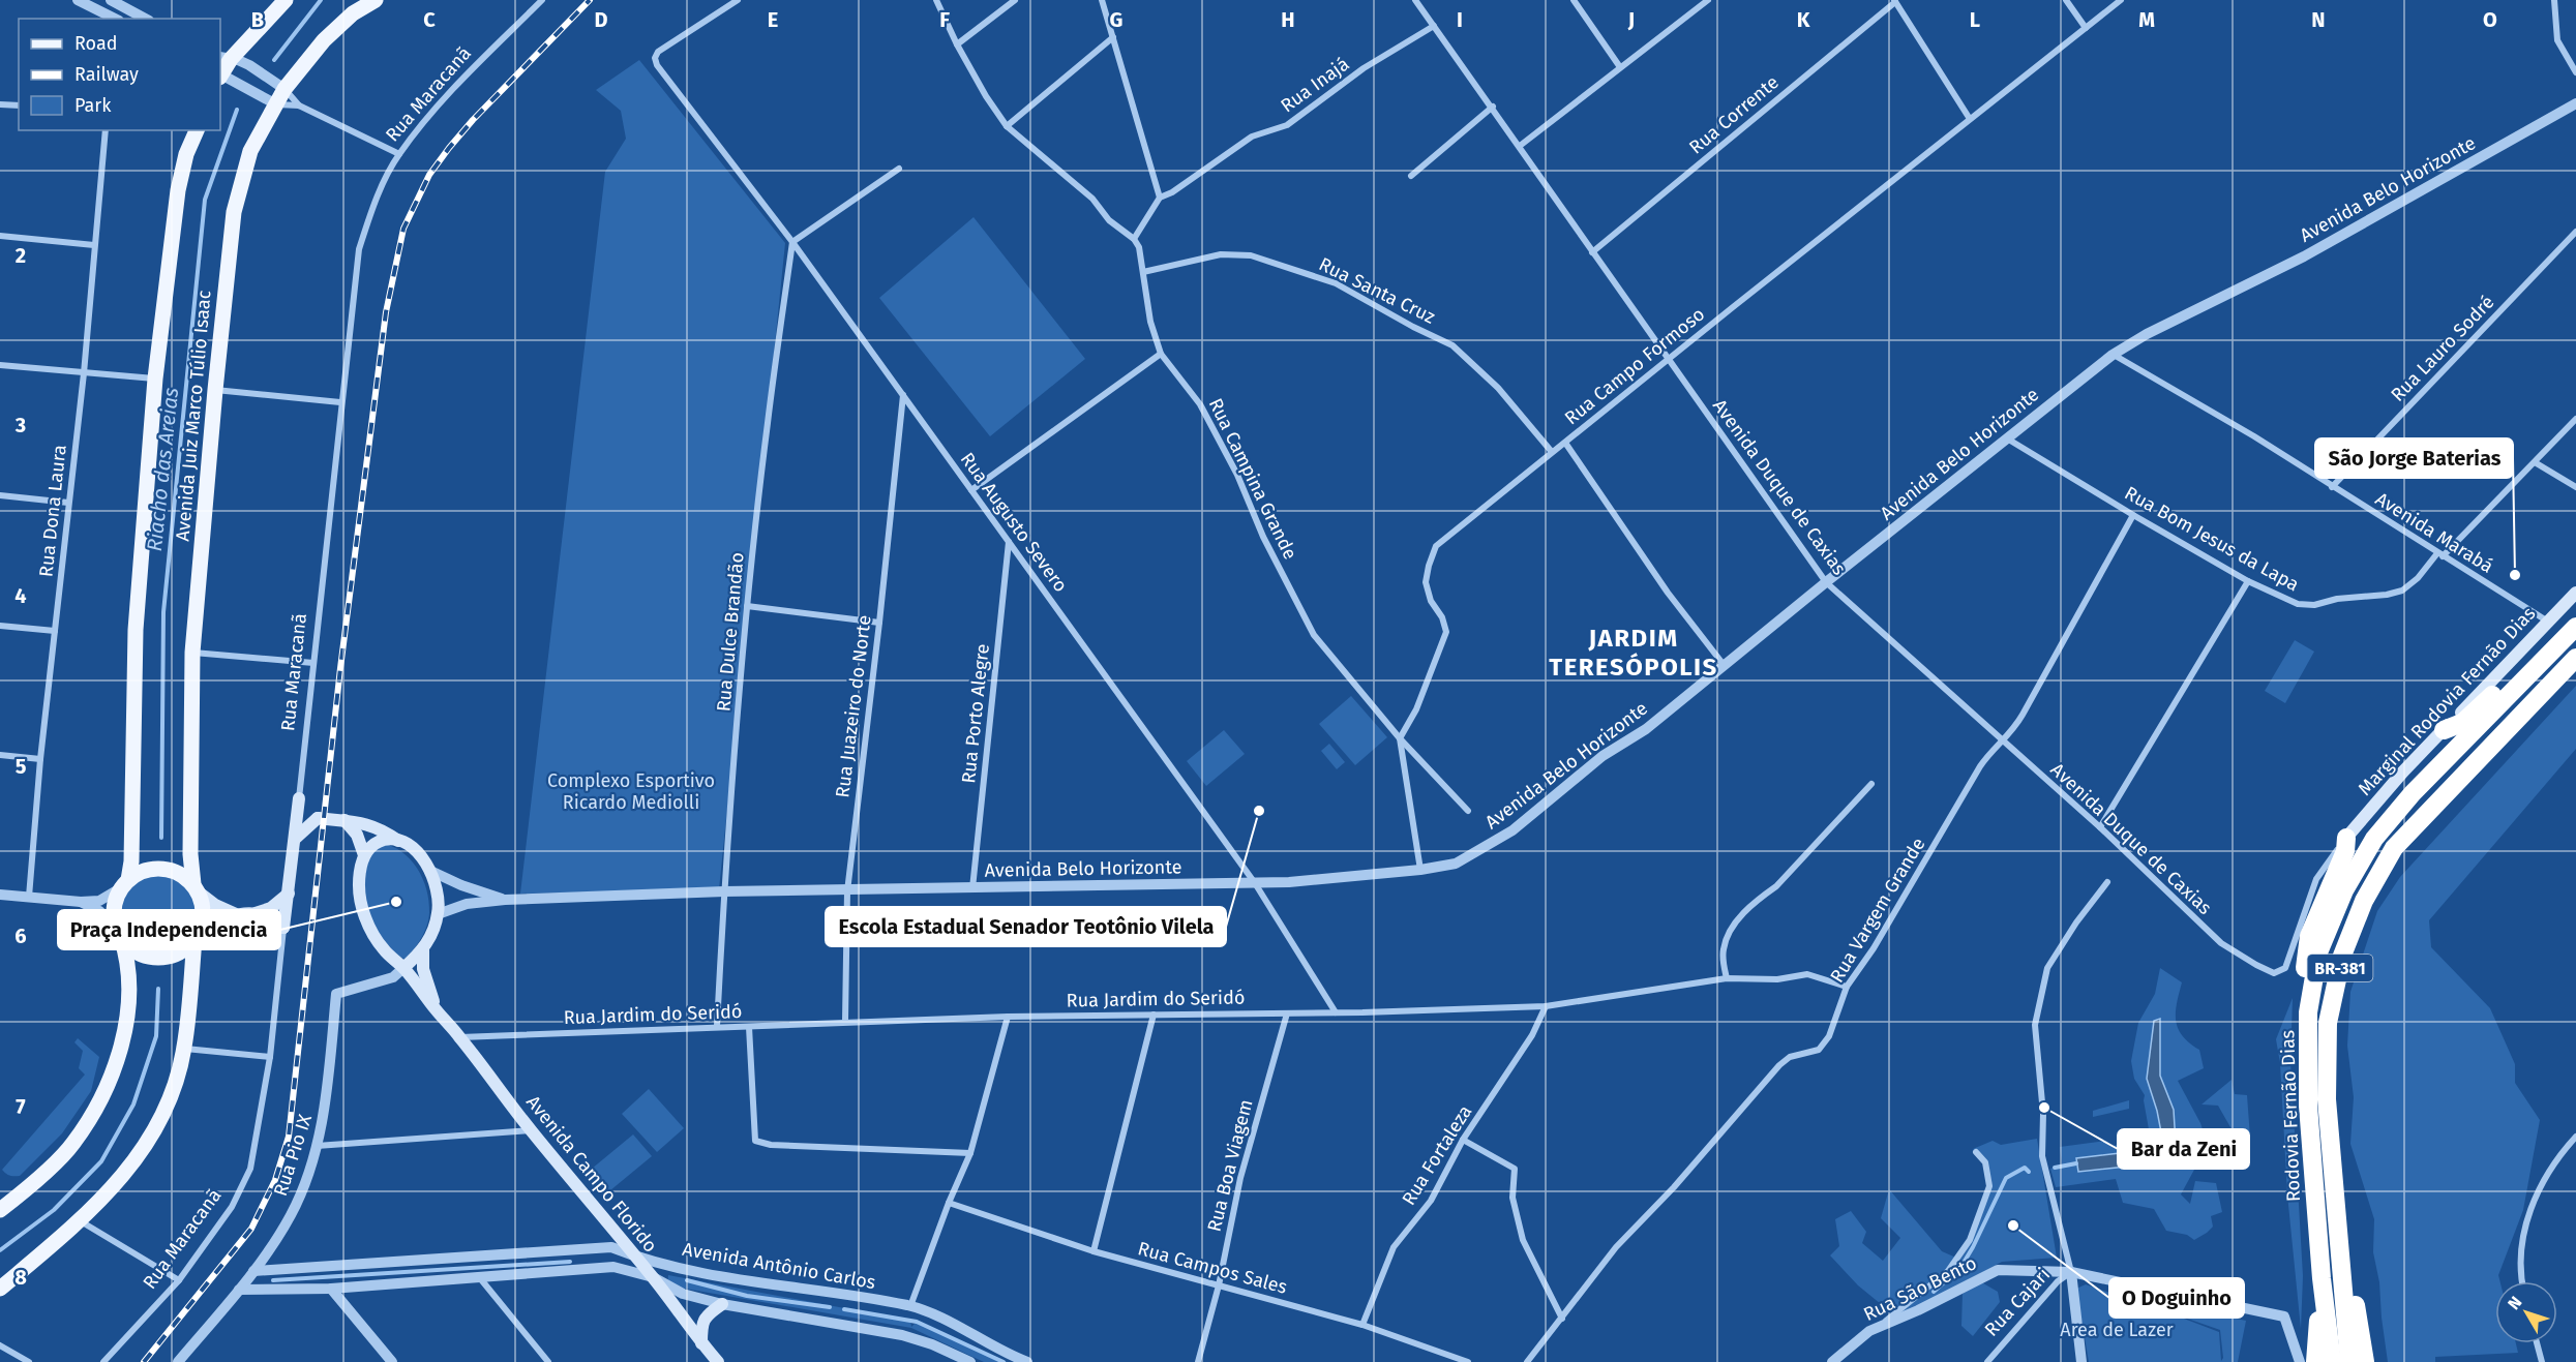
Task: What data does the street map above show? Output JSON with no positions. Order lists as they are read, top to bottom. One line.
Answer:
{"streets":{"highway":["BR-381","Rodovia Fernão Dias"],"main road":["Rua Maracanã","Avenida Juiz Marco Túlio Isaac","Marginal Rodovia Fernão Dias","Avenida Campo Florido"],"street":["Rua Inajá","Rua Corrente","Avenida Belo Horizonte","Rua Santa Cruz","Rua Lauro Sodré","Rua Campo Formoso","Rua Campina Grande","Avenida Duque de Caxias","Rua Dona Laura","Rua Augusto Severo","Avenida Marabá","Rua Bom Jesus da Lapa","Rua Dulce Brandão","Rua Juazeiro do Norte","Rua Porto Alegre","Rua Vargem Grande","Rua Jardim do Seridó","Rua Pio IX","Rua Fortaleza","Rua Boa Viagem","Avenida Antônio Carlos","Rua Campos Sales","Rua São Bento","Rua Cajari"]},"crossings":[["Rua Inajá","Rua Campina Grande"],["Rua Inajá","Avenida Duque de Caxias"],["Rua Corrente","Avenida Duque de Caxias"],["Avenida Belo Horizonte","Avenida Duque de Caxias"],["Avenida Belo Horizonte","Rua Augusto Severo"],["Avenida Belo Horizonte","Avenida Marabá"],["Avenida Belo Horizonte","Rua Bom Jesus da Lapa"],["Avenida Belo Horizonte","Rua Dulce Brandão"],["Avenida Belo Horizonte","Rua Juazeiro do Norte"],["Avenida Belo Horizonte","Rua Porto Alegre"],["Avenida Belo Horizonte","Rua Pio IX"],["Avenida Belo Horizonte","Avenida Campo Florido"],["Rua Santa Cruz","Rua Campo Formoso"],["Rua Santa Cruz","Rua Campina Grande"],["Rua Lauro Sodré","Avenida Marabá"],["Rua Campo Formoso","Rua Campina Grande"],["Rua Campo Formoso","Avenida Duque de Caxias"],["Avenida Duque de Caxias","Marginal Rodovia Fernão Dias"],["Avenida Duque de Caxias","Rua Vargem Grande"],["Rua Augusto Severo","Rua Dulce Brandão"],["Rua Augusto Severo","Rua Juazeiro do Norte"],["Rua Augusto Severo","Rua Porto Alegre"],["Rua Augusto Severo","Rua Jardim do Seridó"],["Avenida Marabá","Rua Bom Jesus da Lapa"],["Avenida Marabá","Marginal Rodovia Fernão Dias"],["Rua Bom Jesus da Lapa","Rua Vargem Grande"],["Rua Dulce Brandão","Rua Jardim do Seridó"],["Marginal Rodovia Fernão Dias","BR-381"],["Rua Juazeiro do Norte","Rua Jardim do Seridó"],["Rua Vargem Grande","Rua Jardim do Seridó"],["BR-381","Rodovia Fernão Dias"],["Rua Jardim do Seridó","Rua Fortaleza"],["Rua Jardim do Seridó","Rua Boa Viagem"],["Rua Jardim do Seridó","Avenida Campo Florido"],["Rua Pio IX","Avenida Campo Florido"],["Rua Pio IX","Avenida Antônio Carlos"],["Rua Fortaleza","Rua Campos Sales"],["Rua Boa Viagem","Rua Campos Sales"],["Avenida Campo Florido","Avenida Antônio Carlos"],["Rua São Bento","Rua Cajari"]],"districts":["JARDIM TERESÓPOLIS"],"water":["Riacho das Areias"],"parks":["Complexo Esportivo Ricardo Mediolli","Area de Lazer"],"places":["São Jorge Baterias","Escola Estadual Senador Teotônio Vilela","Praça Independencia","Bar da Zeni","O Doguinho"],"legend":["Road","Railway","Park"],"north":"top left","grid":{"columns":["B","C","D","E","F","G","H","I","J","K","L","M","N","O"],"rows":["2","3","4","5","6","7","8"]}}
